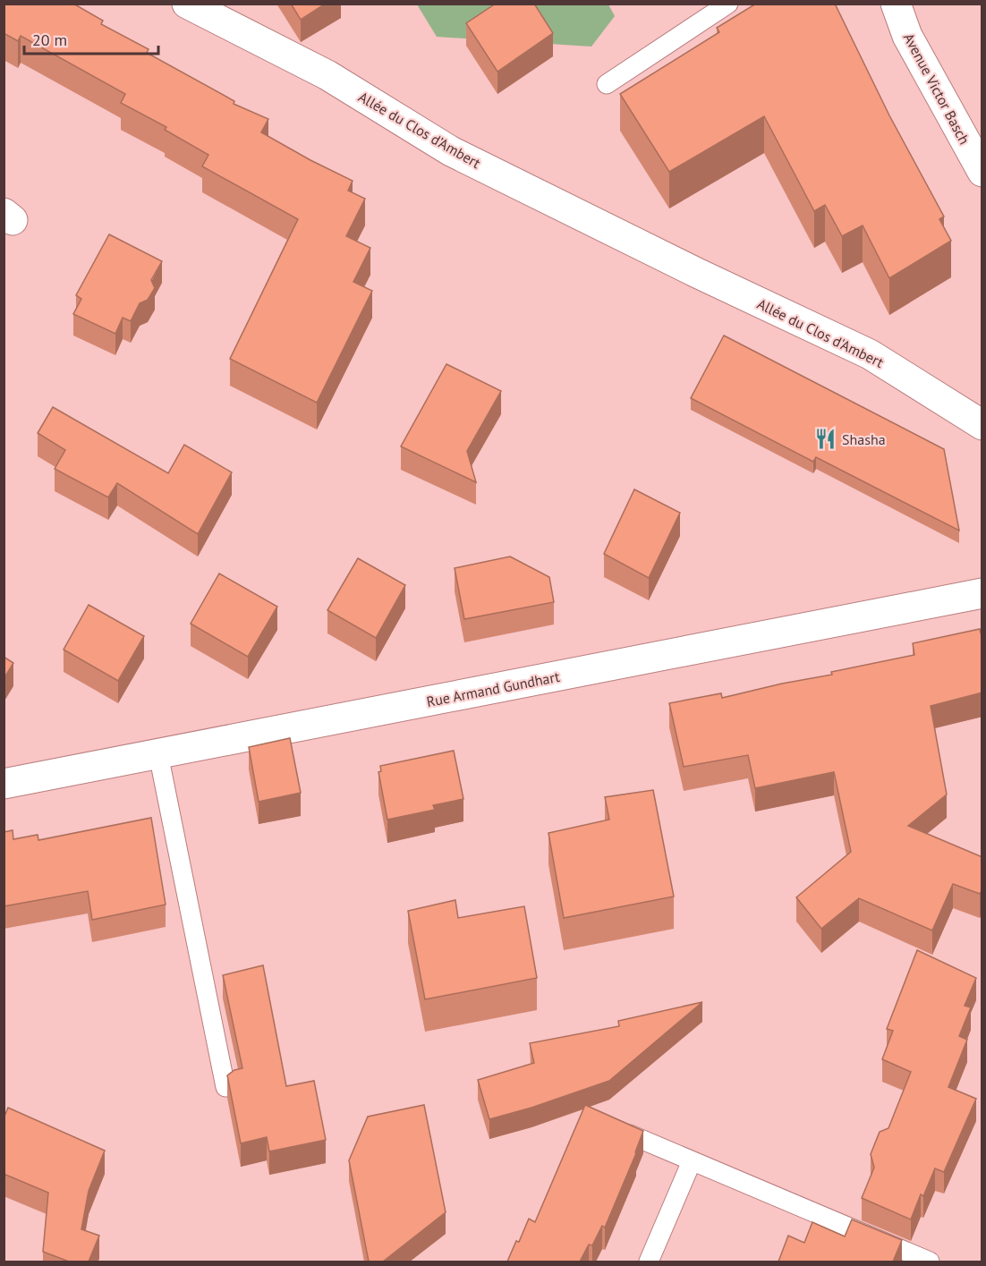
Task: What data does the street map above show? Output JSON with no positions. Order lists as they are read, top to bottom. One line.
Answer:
{"streets":{"street":["Avenue Victor Basch","Allée du Clos d’Ambert","Allée du Clos d'Ambert","Rue Armand Gundhart"]},"crossings":[["Allée du Clos d’Ambert","Allée du Clos d'Ambert"]],"places":{"restaurant":["Shasha"]},"scale_bar":"20 m"}
